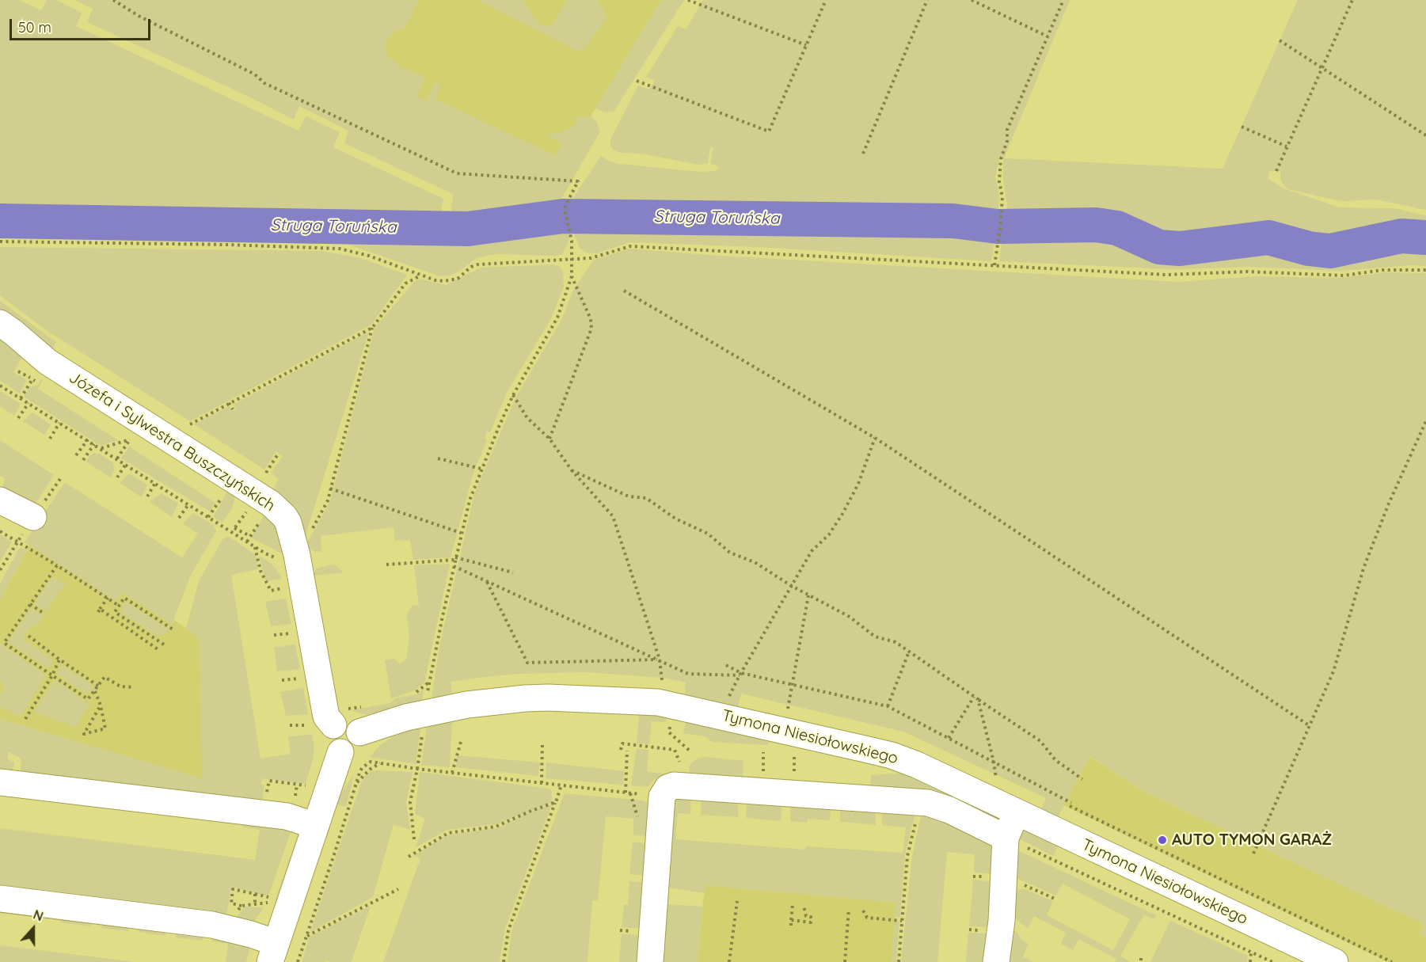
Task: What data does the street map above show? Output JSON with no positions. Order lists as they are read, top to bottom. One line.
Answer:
{"streets":{"street":["Józefa i Sylwestra Buszczyńskich","Tymona Niesiołowskiego"]},"crossings":[["Józefa i Sylwestra Buszczyńskich","Tymona Niesiołowskiego"]],"water":["Struga Toruńska"],"places":["AUTO TYMON GARAŻ"],"scale_bar":"50 m","north":"top"}
